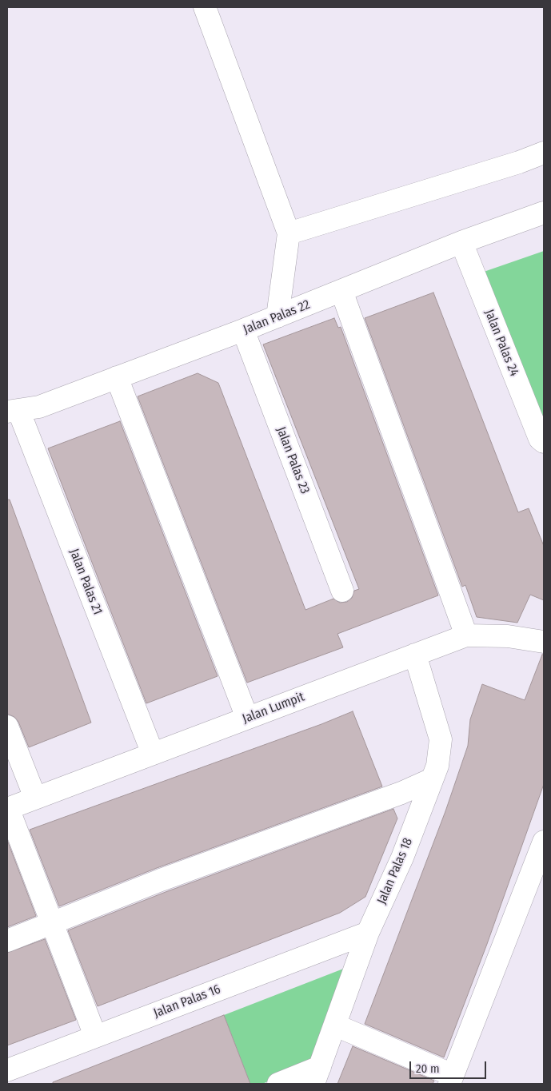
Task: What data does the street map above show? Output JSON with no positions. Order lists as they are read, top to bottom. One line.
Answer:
{"streets":{"street":["Jalan Palas 22","Jalan Palas 24","Jalan Palas 23","Jalan Palas 21","Jalan Lumpit","Jalan Palas 18","Jalan Palas 16"]},"crossings":[["Jalan Palas 22","Jalan Palas 24"],["Jalan Palas 22","Jalan Palas 23"],["Jalan Palas 22","Jalan Palas 21"],["Jalan Palas 21","Jalan Lumpit"],["Jalan Lumpit","Jalan Palas 18"],["Jalan Palas 18","Jalan Palas 16"]],"scale_bar":"20 m"}
